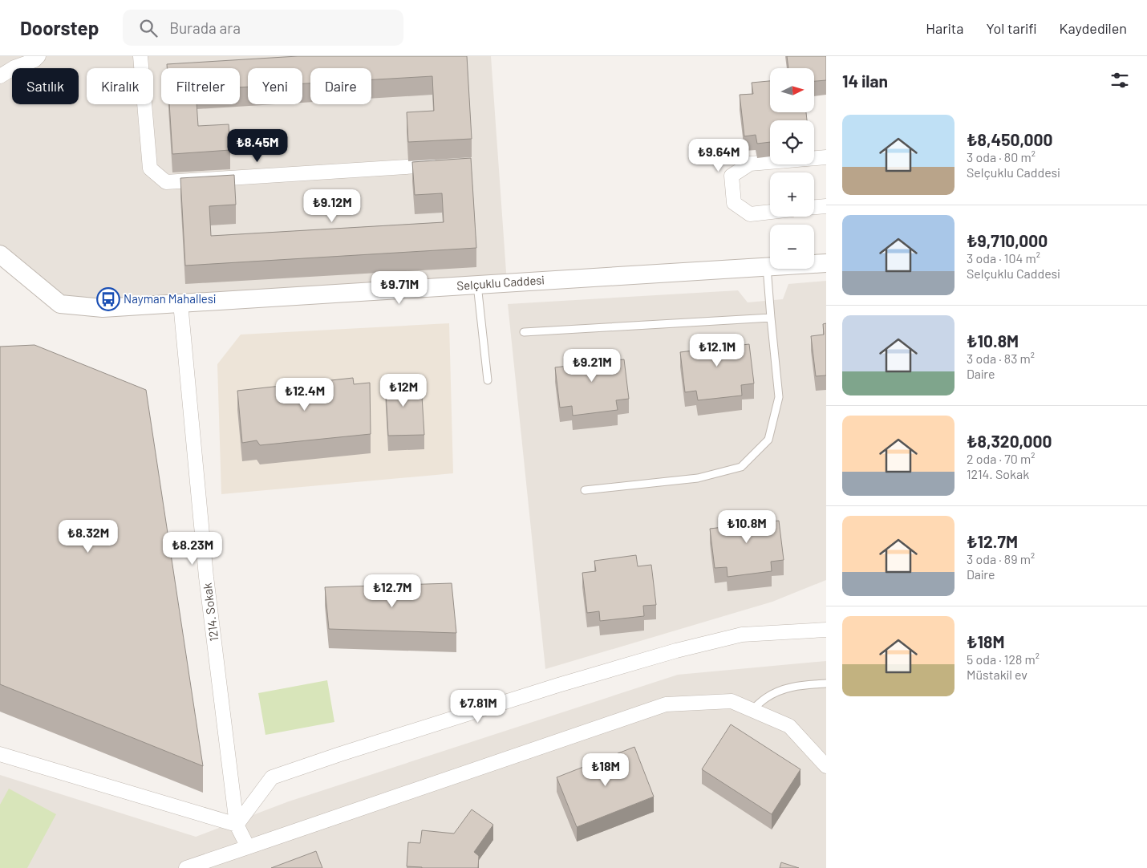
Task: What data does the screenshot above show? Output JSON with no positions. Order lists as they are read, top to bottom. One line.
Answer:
{"streets":{"street":["Selçuklu Caddesi","1214. Sokak"]},"crossings":[["Selçuklu Caddesi","1214. Sokak"]],"places":{"bus stop":["Nayman Mahallesi"]},"north":"right","page":{"header":"Doorstep","search":"Burada ara","nav":["Harita","Yol tarifi","Kaydedilen"],"heading":"14 ilan","map_buttons":["+","−"],"chip":["Satılık","Kiralık","Filtreler","Yeni","Daire"],"list":[{"name":"₺8,450,000","note":"3 oda · 80 m² · Selçuklu Caddesi"},{"name":"₺9,710,000","note":"3 oda · 104 m² · Selçuklu Caddesi"},{"name":"₺10.8M","note":"3 oda · 83 m² · Daire"},{"name":"₺8,320,000","note":"2 oda · 70 m² · 1214. Sokak"},{"name":"₺12.7M","note":"3 oda · 89 m² · Daire"},{"name":"₺18M","note":"5 oda · 128 m² · Müstakil ev"}],"price":["₺8.45M","₺9.64M","₺9.12M","₺9.71M","₺12.1M","₺9.21M","₺12M","₺12.4M","₺10.8M","₺8.32M","₺8.23M","₺12.7M","₺7.81M","₺18M"]}}
